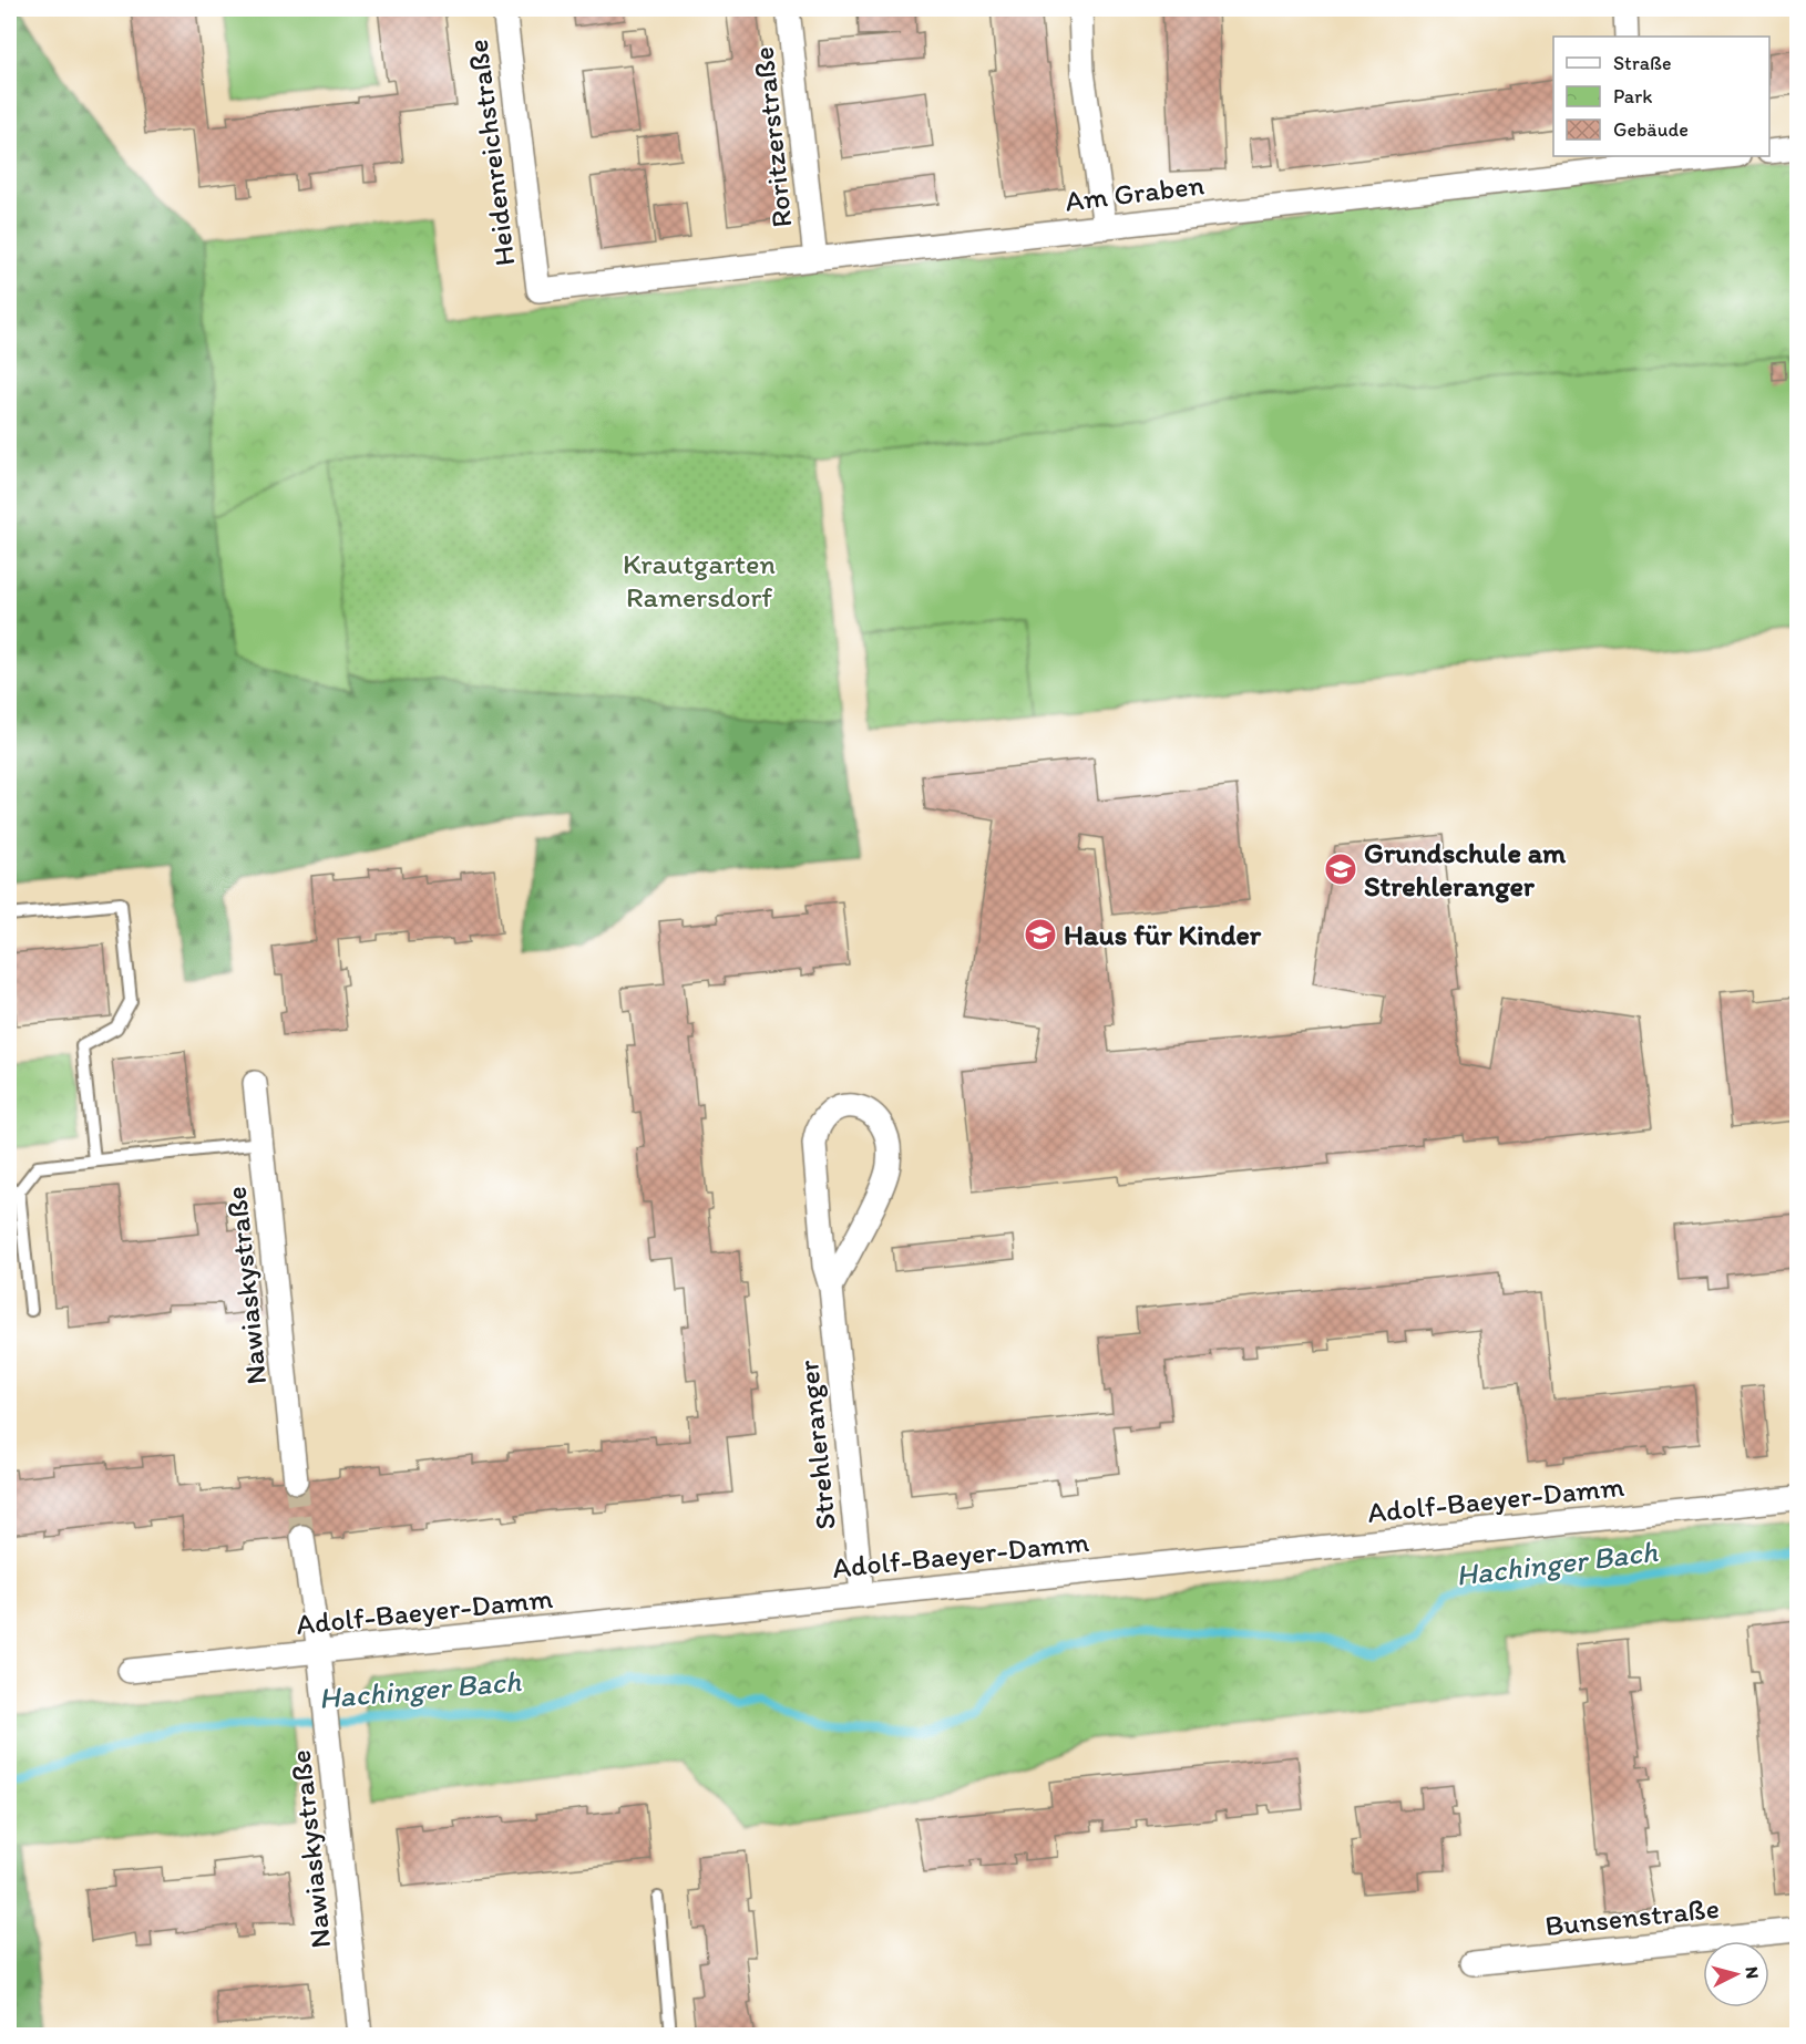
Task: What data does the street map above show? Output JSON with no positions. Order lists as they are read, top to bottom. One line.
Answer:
{"streets":{"street":["Roritzerstraße","Heidenreichstraße","Am Graben","Nawiaskystraße","Strehleranger","Adolf-Baeyer-Damm","Bunsenstraße"]},"crossings":[["Roritzerstraße","Am Graben"],["Heidenreichstraße","Am Graben"],["Nawiaskystraße","Adolf-Baeyer-Damm"],["Strehleranger","Adolf-Baeyer-Damm"]],"water":["Hachinger Bach"],"parks":["Krautgarten Ramersdorf"],"places":{"school or university":["Grundschule am Strehleranger","Haus für Kinder"]},"legend":["Straße","Park","Gebäude"],"north":"right"}
